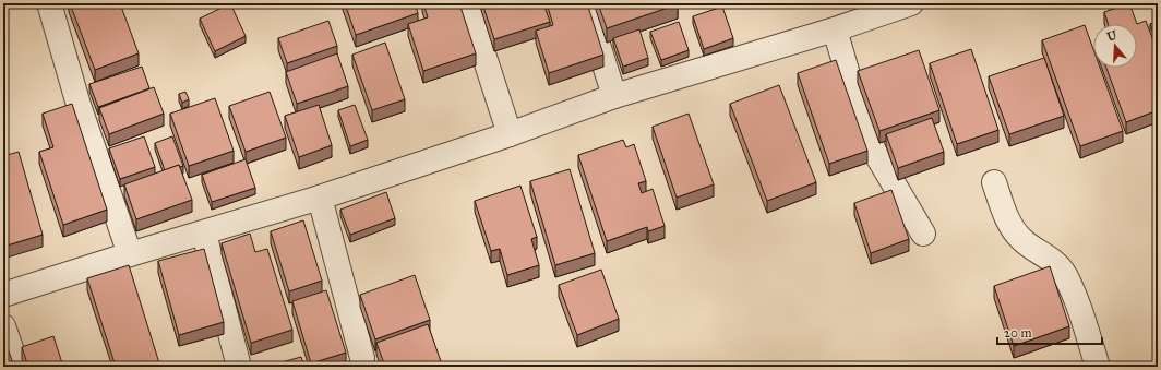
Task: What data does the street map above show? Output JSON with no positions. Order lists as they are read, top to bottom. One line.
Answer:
{"scale_bar":"20 m","north":"top"}
